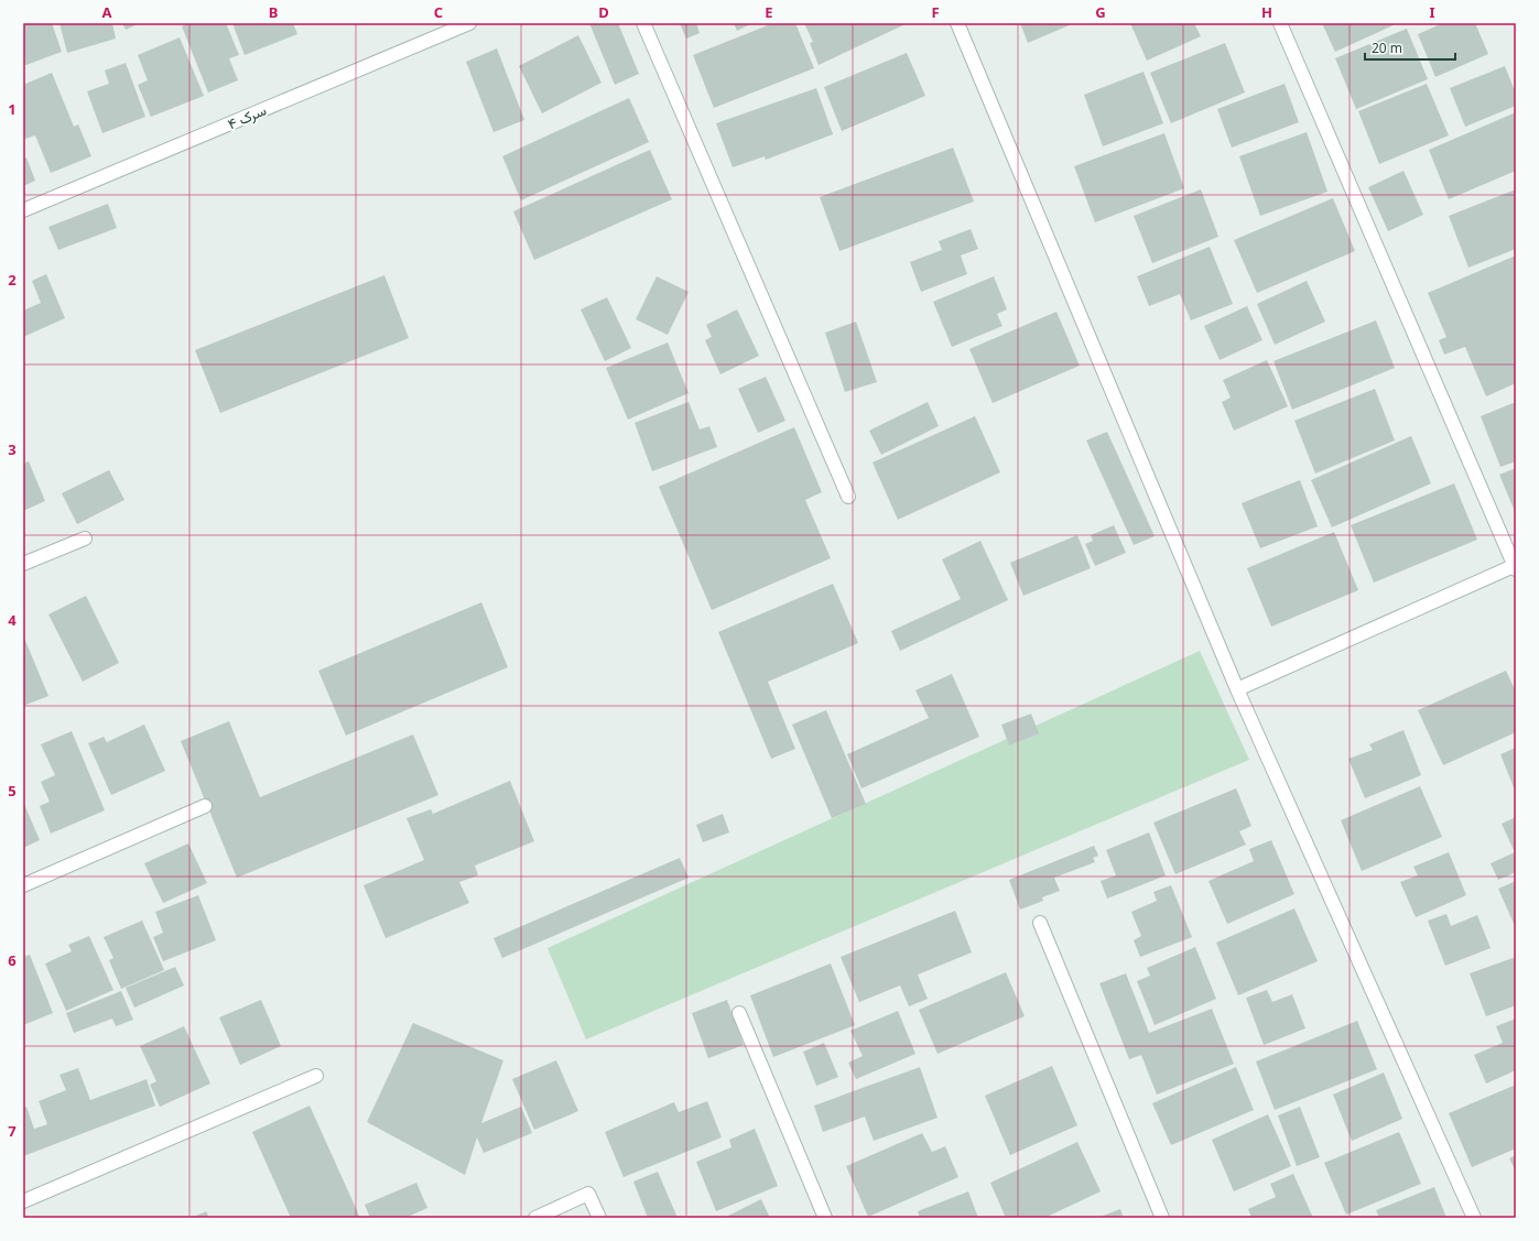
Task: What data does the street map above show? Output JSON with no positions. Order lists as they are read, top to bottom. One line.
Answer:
{"streets":{"street":["سرک ۴"]},"scale_bar":"20 m","grid":{"columns":["A","B","C","D","E","F","G","H","I"],"rows":["1","2","3","4","5","6","7"]}}
